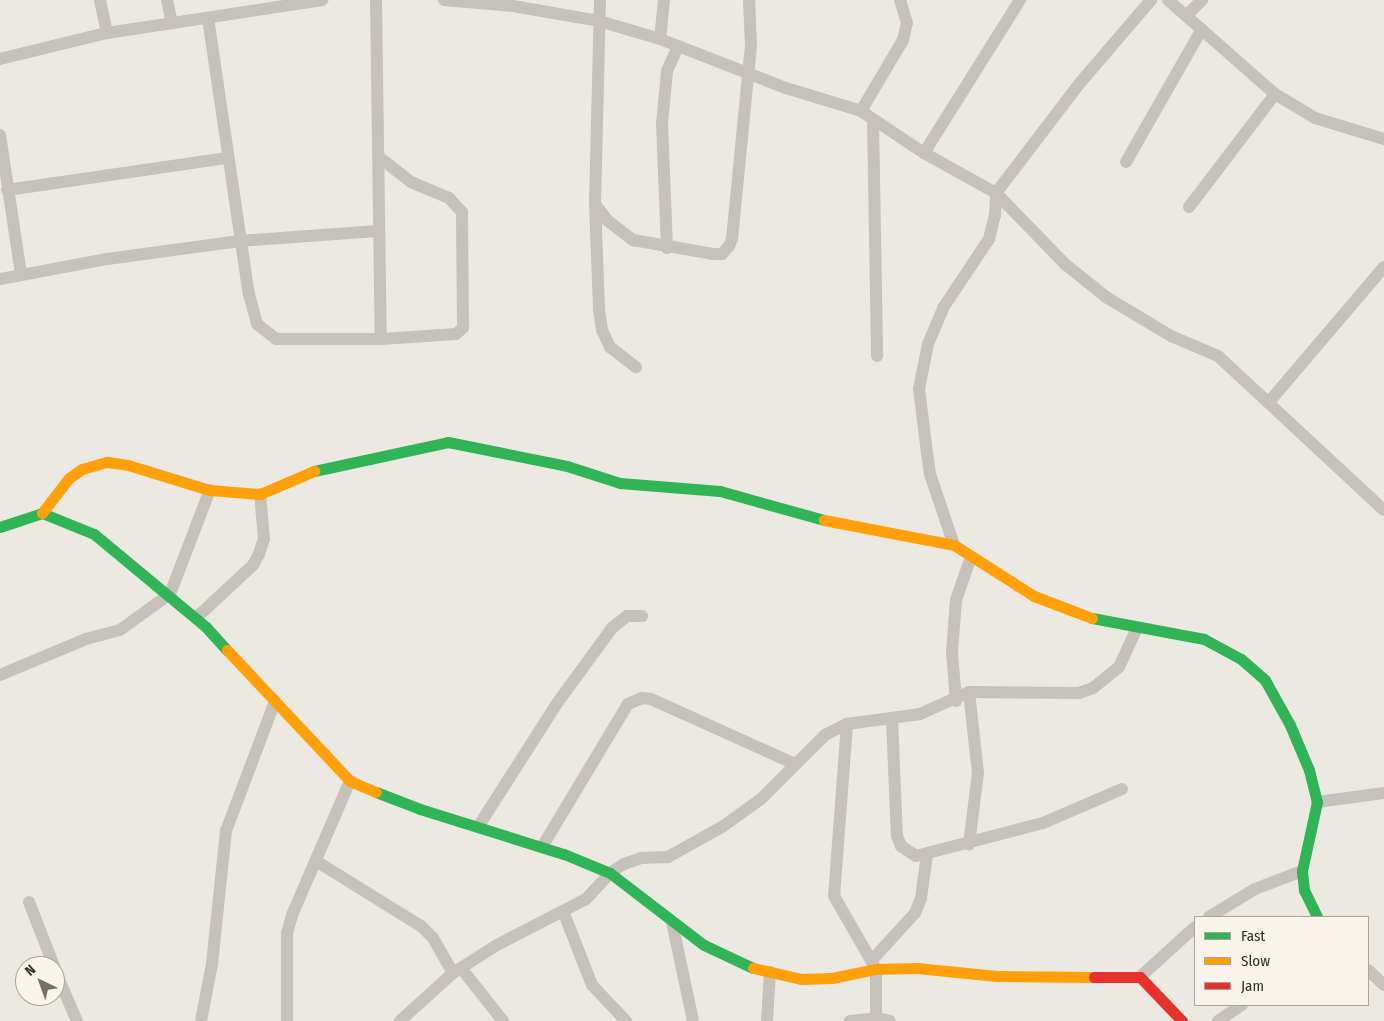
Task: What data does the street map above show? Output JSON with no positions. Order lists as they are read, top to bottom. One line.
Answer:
{"legend":["Fast","Slow","Jam"],"north":"top left"}
